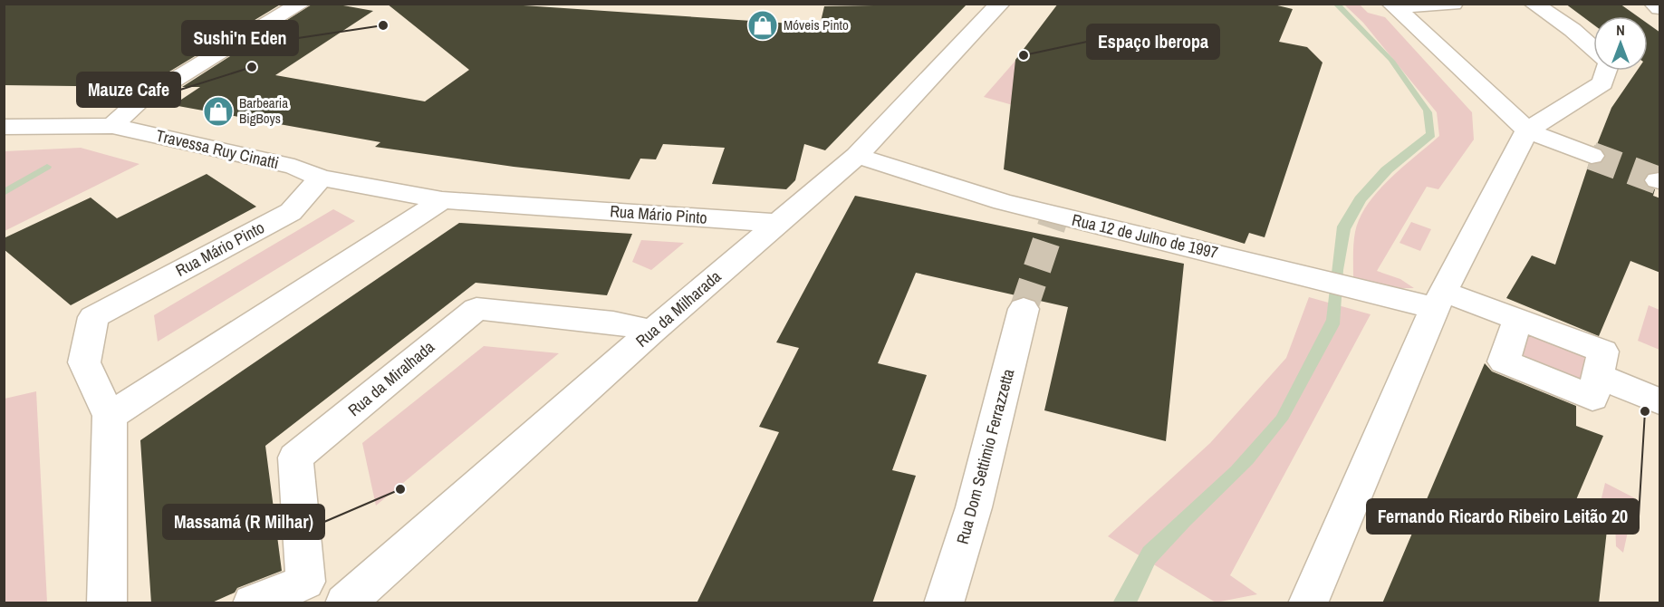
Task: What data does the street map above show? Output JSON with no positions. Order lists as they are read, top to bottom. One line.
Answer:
{"streets":{"street":["Travessa Ruy Cinatti","Rua Mário Pinto","Rua 12 de Julho de 1997","Rua da Milharada","Rua da Miralhada","Rua Dom Settimio Ferrazzetta"]},"crossings":[["Travessa Ruy Cinatti","Rua Mário Pinto"],["Rua Mário Pinto","Rua da Milharada"],["Rua 12 de Julho de 1997","Rua da Milharada"],["Rua da Milharada","Rua da Miralhada"]],"places":{"other":["Sushi'n Eden","Espaço Iberopa","Mauze Cafe","Fernando Ricardo Ribeiro Leitão 20","Massamá (R Milhar)"],"shop":["Móveis Pinto","Barbearia BigBoys"]},"north":"top"}
